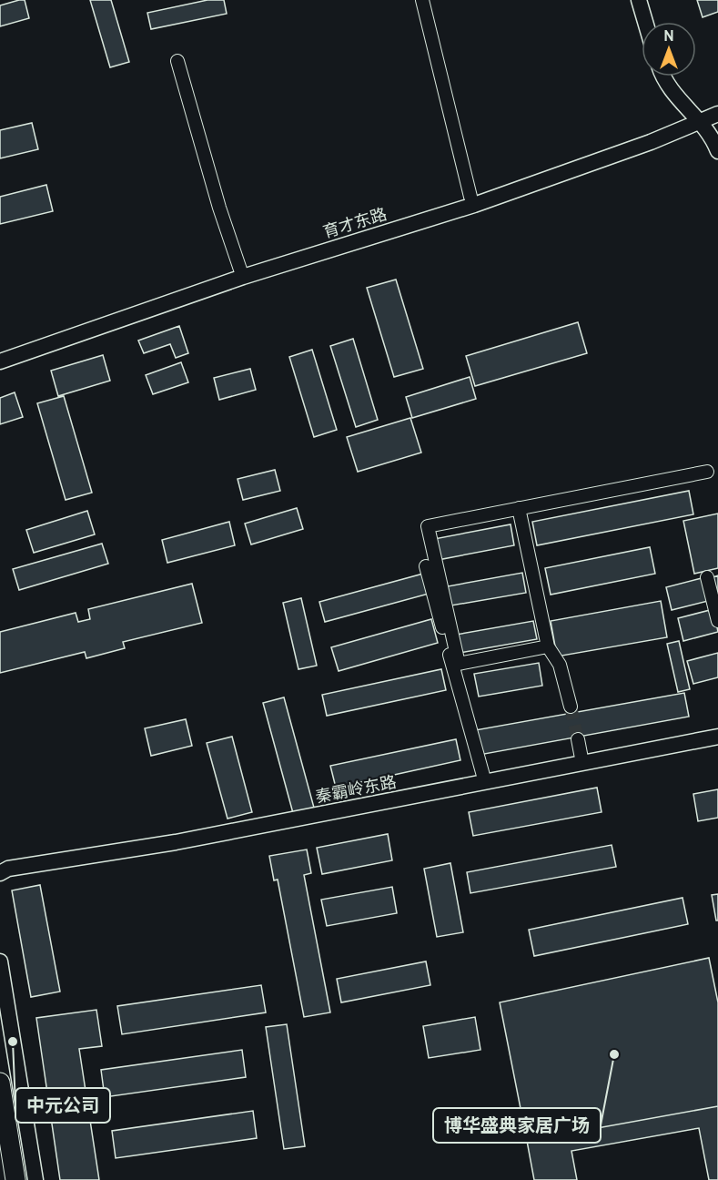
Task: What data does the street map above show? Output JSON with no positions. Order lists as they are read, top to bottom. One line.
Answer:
{"streets":{"street":["育才东路","秦霸岭东路"]},"places":["中元公司","博华盛典家居广场"],"north":"top"}
